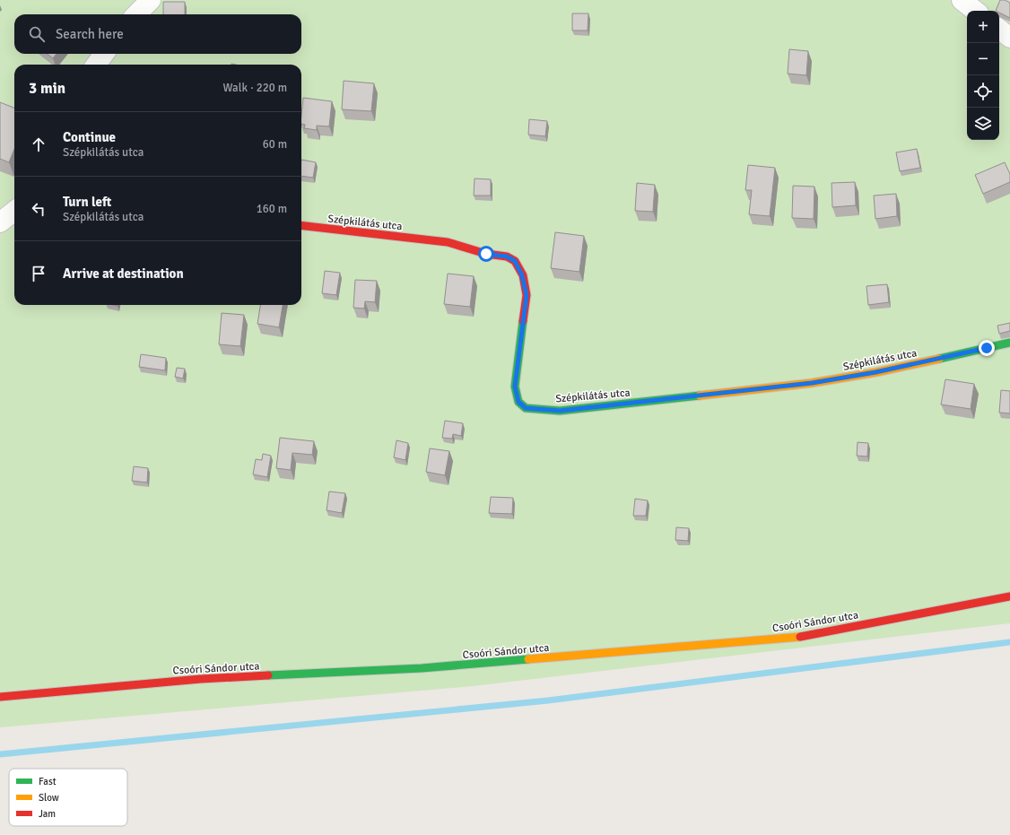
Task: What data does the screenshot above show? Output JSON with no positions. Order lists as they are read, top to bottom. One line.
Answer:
{"streets":{"street":["Szépkilátás utca","Csoóri Sándor utca"]},"legend":["Fast","Slow","Jam"],"page":{"map_buttons":["+","−"],"search":"Search here","heading":["3 min","Walk · 220 m"],"list":[["Continue","Szépkilátás utca","60 m"],["Turn left","Szépkilátás utca","160 m"],"Arrive at destination"]}}
